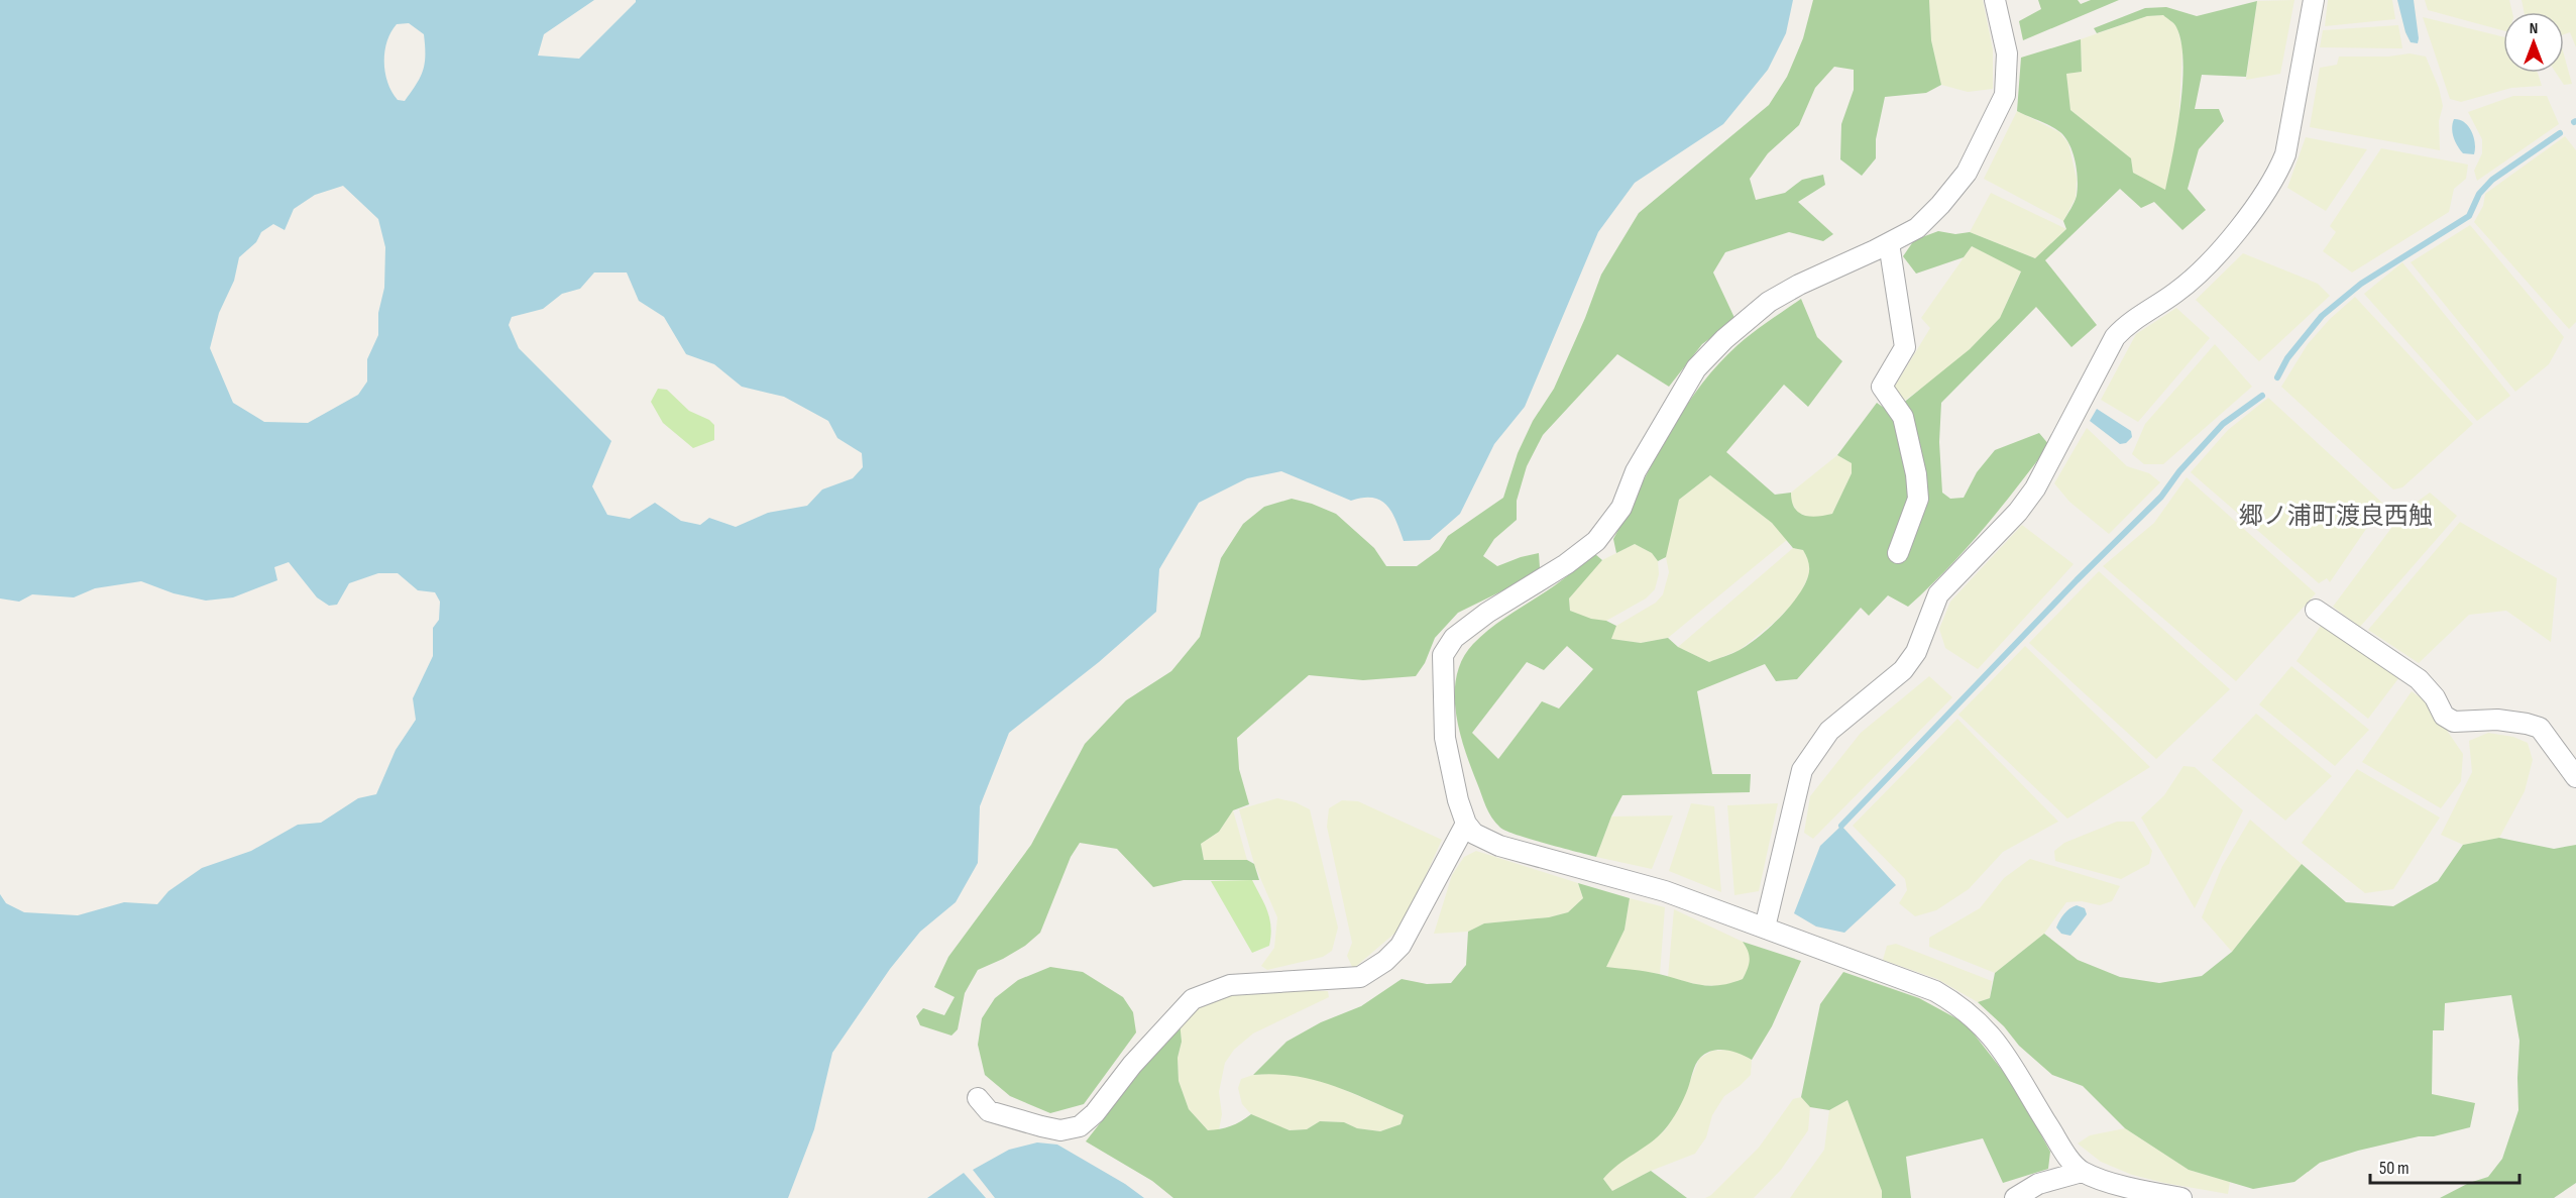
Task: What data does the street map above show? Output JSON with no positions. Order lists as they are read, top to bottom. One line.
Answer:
{"districts":["郷ノ浦町渡良西触"],"scale_bar":"50 m","north":"top"}
